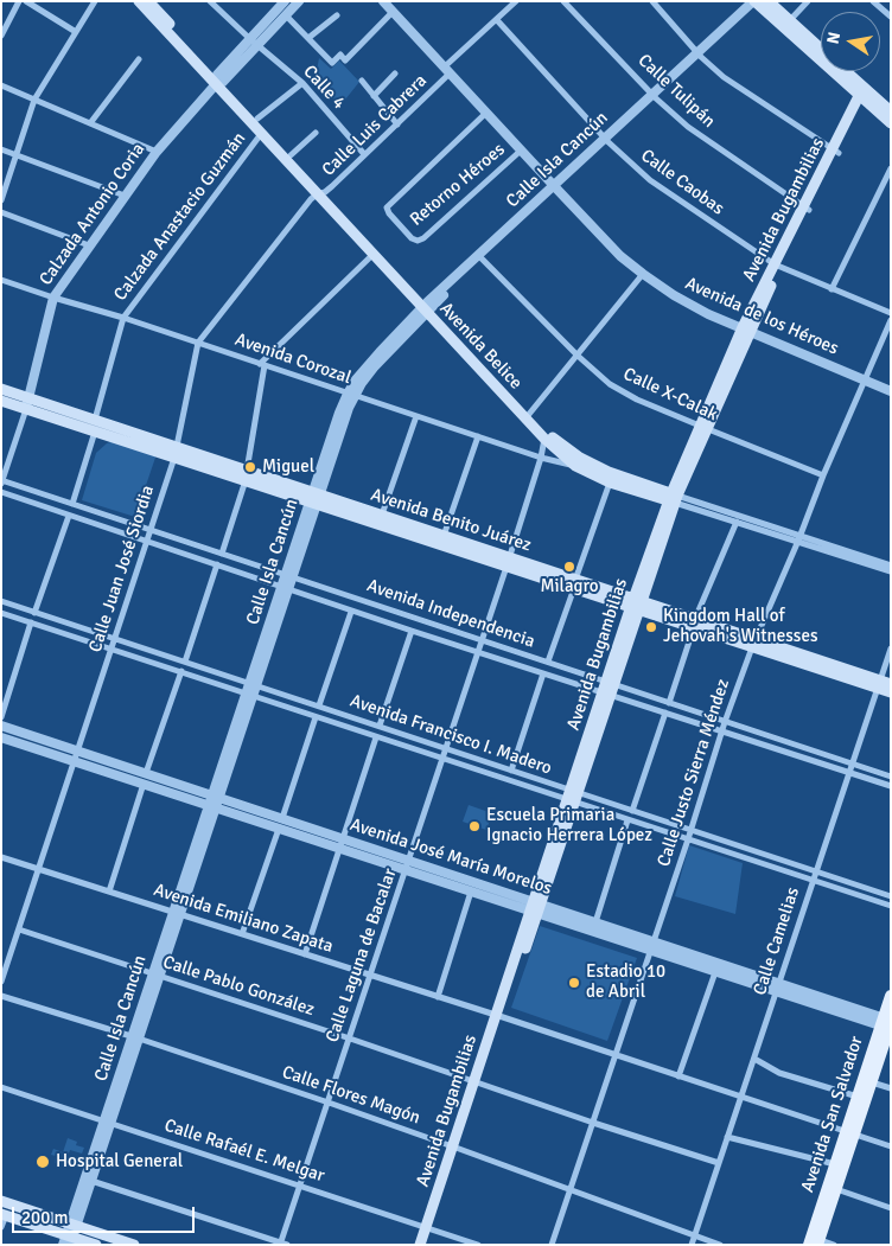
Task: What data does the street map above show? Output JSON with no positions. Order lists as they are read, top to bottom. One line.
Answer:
{"streets":{"main road":["Avenida Bugambilias","Avenida Belice","Avenida Benito Juárez","Avenida San Salvador"],"street":["Calle 4","Calle Tulipán","Calle Luis Cabrera","Calle Isla Cancún","Calle Caobas","Retorno Héroes","Calzada Antonio Coria","Calzada Anastacio Guzmán","Avenida de los Héroes","Avenida Corozal","Calle X-Calak","Calle Juan José Siordia","Avenida Independencia","Avenida Francisco I. Madero","Calle Justo Sierra Méndez","Avenida José María Morelos","Avenida Emiliano Zapata","Calle Camelias","Calle Laguna de Bacalar","Calle Pablo González","Calle Flores Magón","Calle Rafaél E. Melgar"]},"crossings":[["Calle 4","Calle Luis Cabrera"],["Calle 4","Calzada Antonio Coria"],["Calle Tulipán","Calle Isla Cancún"],["Calle Tulipán","Avenida Bugambilias"],["Calle Luis Cabrera","Calle Caobas"],["Calle Luis Cabrera","Avenida de los Héroes"],["Calle Luis Cabrera","Avenida Belice"],["Calle Luis Cabrera","Calle Juan José Siordia"],["Calle Isla Cancún","Calle Caobas"],["Calle Isla Cancún","Avenida de los Héroes"],["Calle Isla Cancún","Avenida Belice"],["Calle Isla Cancún","Avenida Corozal"],["Calle Isla Cancún","Calle X-Calak"],["Calle Isla Cancún","Avenida Benito Juárez"],["Calle Isla Cancún","Avenida Independencia"],["Calle Isla Cancún","Avenida Francisco I. Madero"],["Calle Isla Cancún","Avenida José María Morelos"],["Calle Isla Cancún","Avenida Emiliano Zapata"],["Calle Isla Cancún","Calle Pablo González"],["Calle Isla Cancún","Calle Flores Magón"],["Calle Isla Cancún","Calle Rafaél E. Melgar"],["Calle Caobas","Avenida Bugambilias"],["Retorno Héroes","Avenida de los Héroes"],["Avenida Bugambilias","Avenida de los Héroes"],["Avenida Bugambilias","Avenida Belice"],["Avenida Bugambilias","Calle X-Calak"],["Avenida Bugambilias","Avenida Benito Juárez"],["Avenida Bugambilias","Avenida Independencia"],["Avenida Bugambilias","Avenida Francisco I. Madero"],["Avenida Bugambilias","Avenida José María Morelos"],["Avenida Bugambilias","Avenida Emiliano Zapata"],["Avenida Bugambilias","Calle Pablo González"],["Avenida Bugambilias","Calle Flores Magón"],["Avenida Bugambilias","Calle Rafaél E. Melgar"],["Calzada Antonio Coria","Avenida Belice"],["Calzada Antonio Coria","Avenida Corozal"],["Calzada Antonio Coria","Avenida Benito Juárez"],["Calzada Antonio Coria","Avenida Independencia"],["Calzada Anastacio Guzmán","Avenida Belice"],["Calzada Anastacio Guzmán","Avenida Corozal"],["Calzada Anastacio Guzmán","Avenida Benito Juárez"],["Calzada Anastacio Guzmán","Avenida Independencia"],["Avenida de los Héroes","Calle Justo Sierra Méndez"],["Avenida Belice","Avenida Corozal"],["Avenida Belice","Calle Juan José Siordia"],["Avenida Belice","Calle Justo Sierra Méndez"],["Avenida Belice","Calle Laguna de Bacalar"],["Avenida Corozal","Calle Juan José Siordia"],["Avenida Corozal","Calle Laguna de Bacalar"],["Calle X-Calak","Calle Justo Sierra Méndez"],["Avenida Benito Juárez","Calle Juan José Siordia"],["Avenida Benito Juárez","Calle Justo Sierra Méndez"],["Avenida Benito Juárez","Calle Camelias"],["Avenida Benito Juárez","Calle Laguna de Bacalar"],["Calle Juan José Siordia","Avenida Independencia"],["Calle Juan José Siordia","Avenida Francisco I. Madero"],["Calle Juan José Siordia","Avenida José María Morelos"],["Calle Juan José Siordia","Avenida Emiliano Zapata"],["Calle Juan José Siordia","Calle Pablo González"],["Avenida Independencia","Calle Justo Sierra Méndez"],["Avenida Independencia","Calle Camelias"],["Avenida Independencia","Calle Laguna de Bacalar"],["Avenida Francisco I. Madero","Calle Justo Sierra Méndez"],["Avenida Francisco I. Madero","Calle Camelias"],["Avenida Francisco I. Madero","Calle Laguna de Bacalar"],["Calle Justo Sierra Méndez","Avenida José María Morelos"],["Calle Justo Sierra Méndez","Avenida Emiliano Zapata"],["Calle Justo Sierra Méndez","Calle Pablo González"],["Calle Justo Sierra Méndez","Calle Flores Magón"],["Avenida José María Morelos","Calle Camelias"],["Avenida José María Morelos","Calle Laguna de Bacalar"],["Avenida José María Morelos","Avenida San Salvador"],["Avenida Emiliano Zapata","Calle Camelias"],["Avenida Emiliano Zapata","Calle Laguna de Bacalar"],["Avenida Emiliano Zapata","Avenida San Salvador"],["Calle Camelias","Calle Pablo González"],["Calle Camelias","Calle Flores Magón"],["Calle Laguna de Bacalar","Calle Pablo González"],["Calle Laguna de Bacalar","Calle Flores Magón"],["Calle Laguna de Bacalar","Calle Rafaél E. Melgar"]],"places":["Miguel","Milagro","Kingdom Hall of Jehovah's Witnesses","Escuela Primaria Ignacio Herrera López","Estadio 10 de Abril","Hospital General"],"scale_bar":"200 m","north":"left"}
